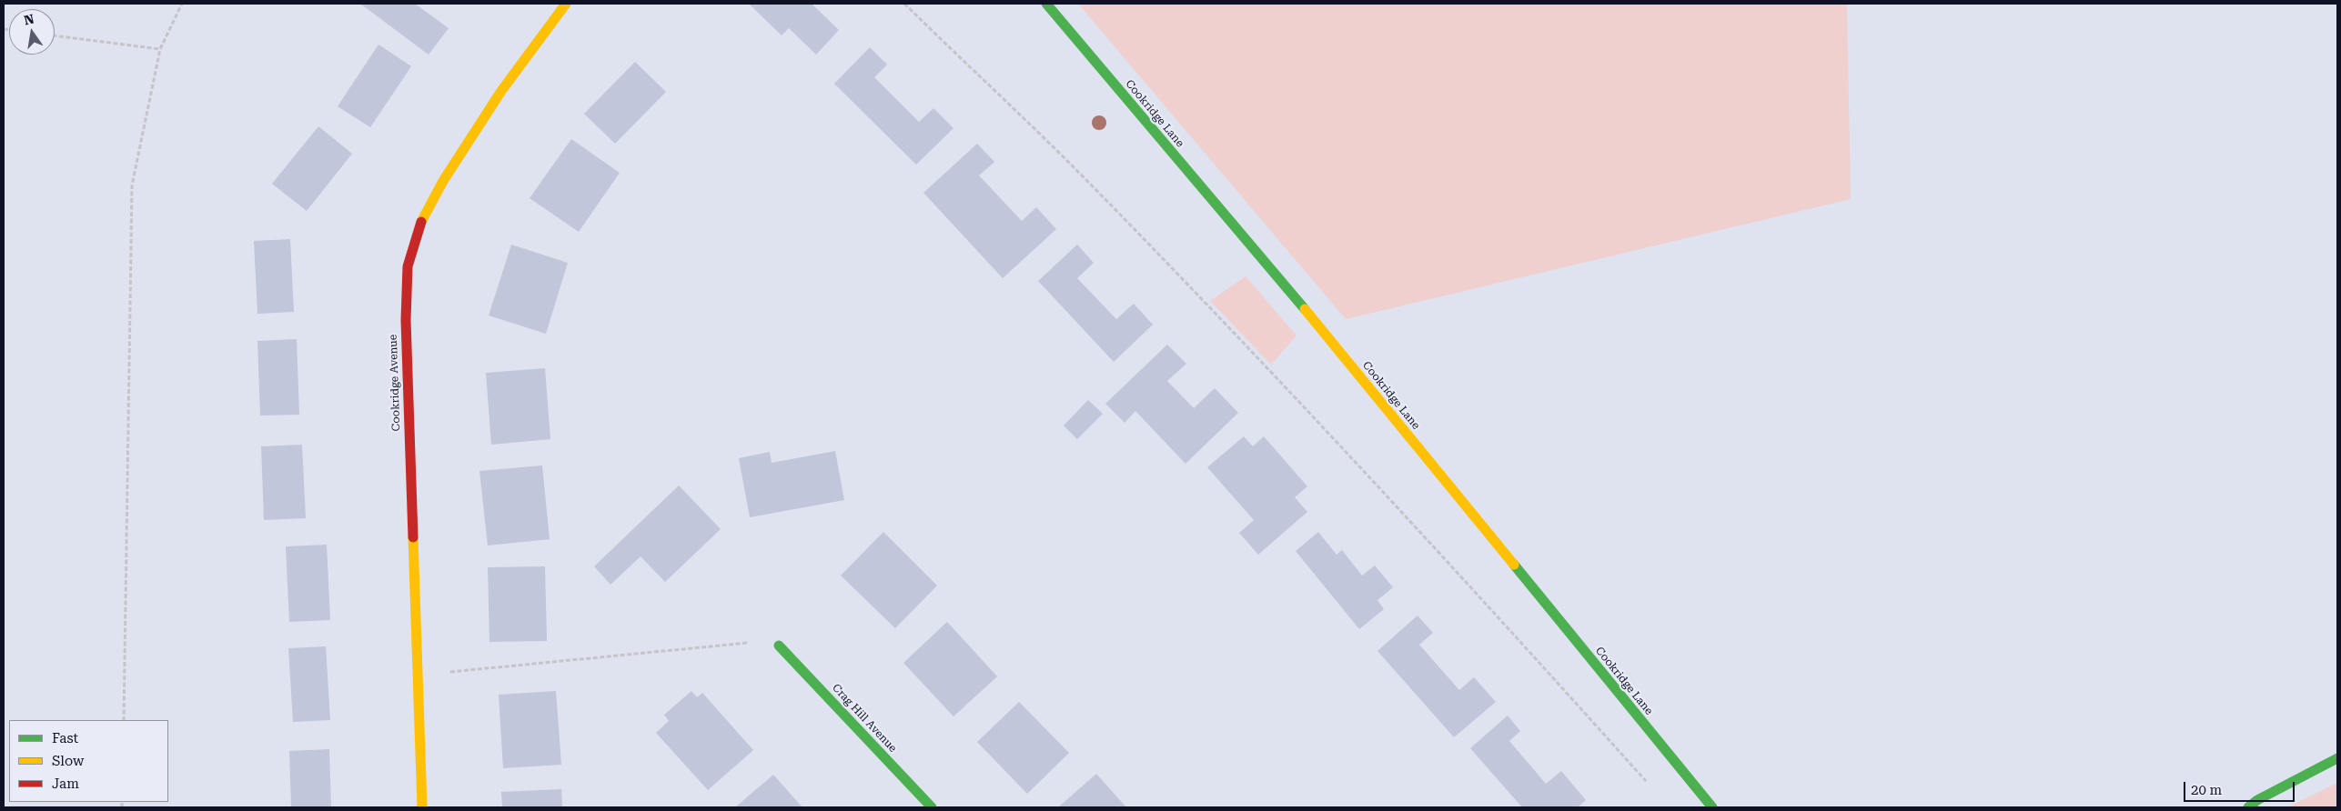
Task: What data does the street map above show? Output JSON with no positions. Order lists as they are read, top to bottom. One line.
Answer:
{"streets":{"street":["Cookridge Lane","Cookridge Avenue","Crag Hill Avenue"]},"legend":["Fast","Slow","Jam"],"scale_bar":"20 m","north":"top"}
